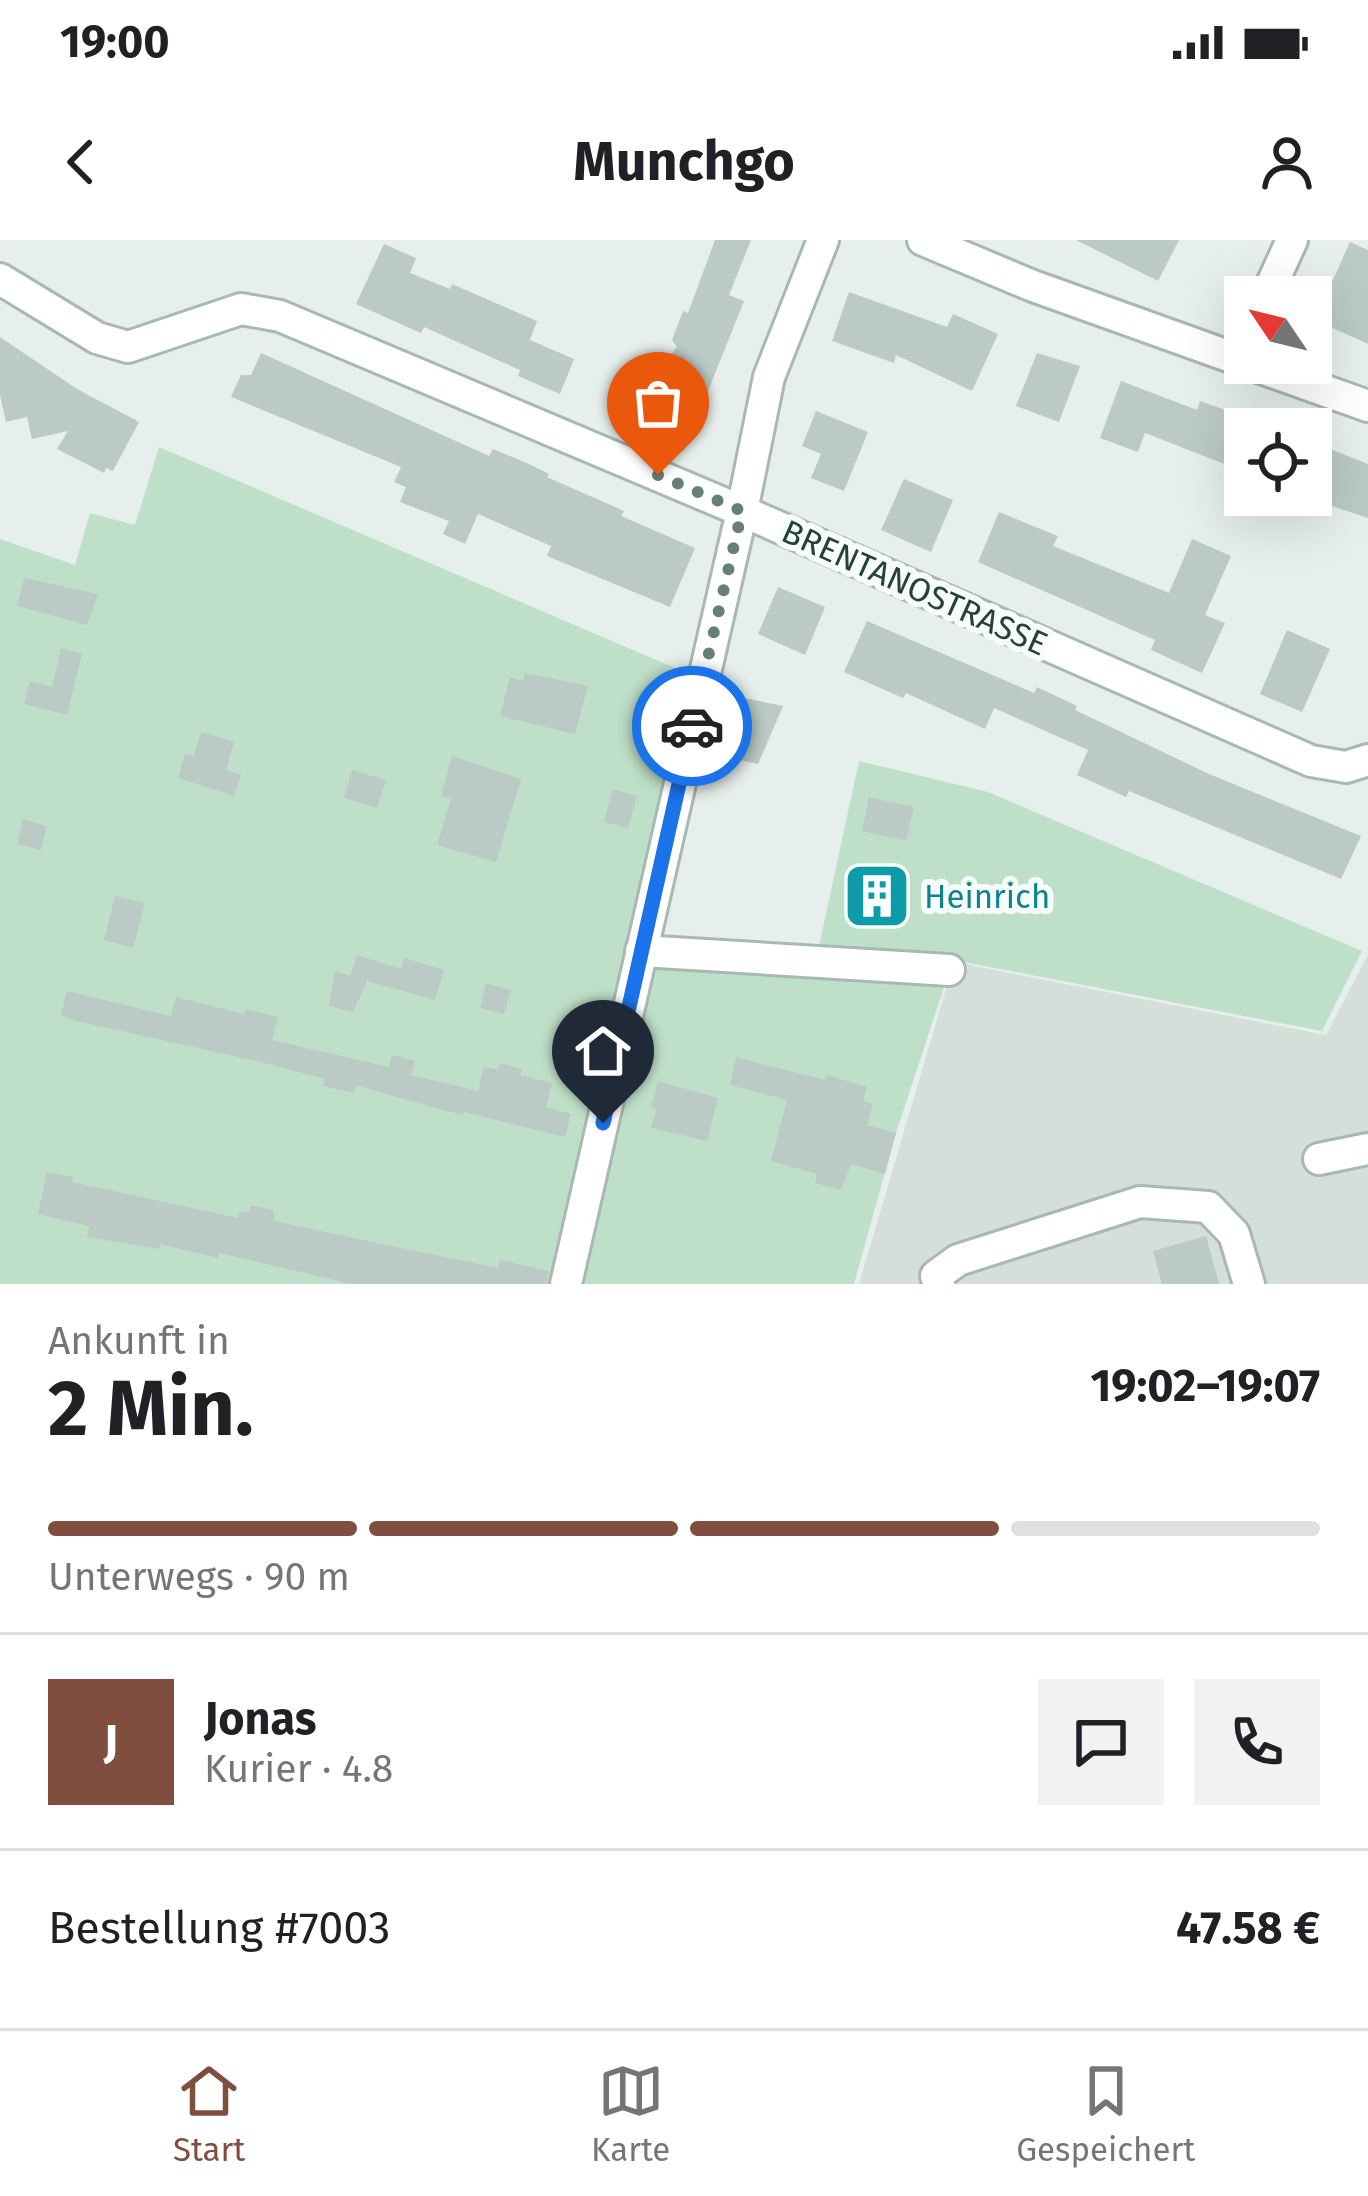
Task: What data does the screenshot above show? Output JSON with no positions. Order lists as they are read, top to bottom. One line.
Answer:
{"streets":{"street":["BRENTANOSTRASSE"]},"places":{"building":["Heinrich"]},"north":"top left","page":{"status":"19:00","header":"Munchgo","heading":["2 Min.","Ankunft in","19:02–19:07"],"panel":["Jonas","Kurier · 4.8","Bestellung #7003","47.58 €"],"bar":"Unterwegs · 90 m","round":"J","tabs":["Start","Karte","Gespeichert"]}}
